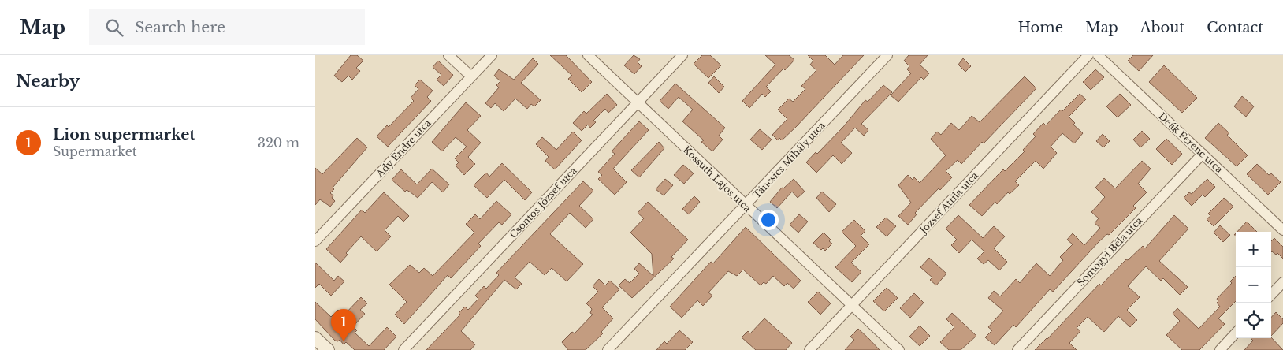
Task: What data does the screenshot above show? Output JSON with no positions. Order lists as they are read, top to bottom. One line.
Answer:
{"streets":{"street":["Deák Ferenc utca","Ady Endre utca","Táncsics Mihály utca","Kossuth Lajos utca","Csontos József utca","József Attila utca","Somogyi Béla utca"]},"crossings":[["Deák Ferenc utca","Somogyi Béla utca"],["Táncsics Mihály utca","Kossuth Lajos utca"],["Kossuth Lajos utca","Csontos József utca"],["Kossuth Lajos utca","József Attila utca"]],"page":{"header":"Map","search":"Search here","nav":["Home","Map","About","Contact"],"heading":"Nearby","list":[{"mark":"1","name":"Lion supermarket","note":"Supermarket","value":"320 m"}],"map_buttons":["+","−"],"pins":"1"}}
